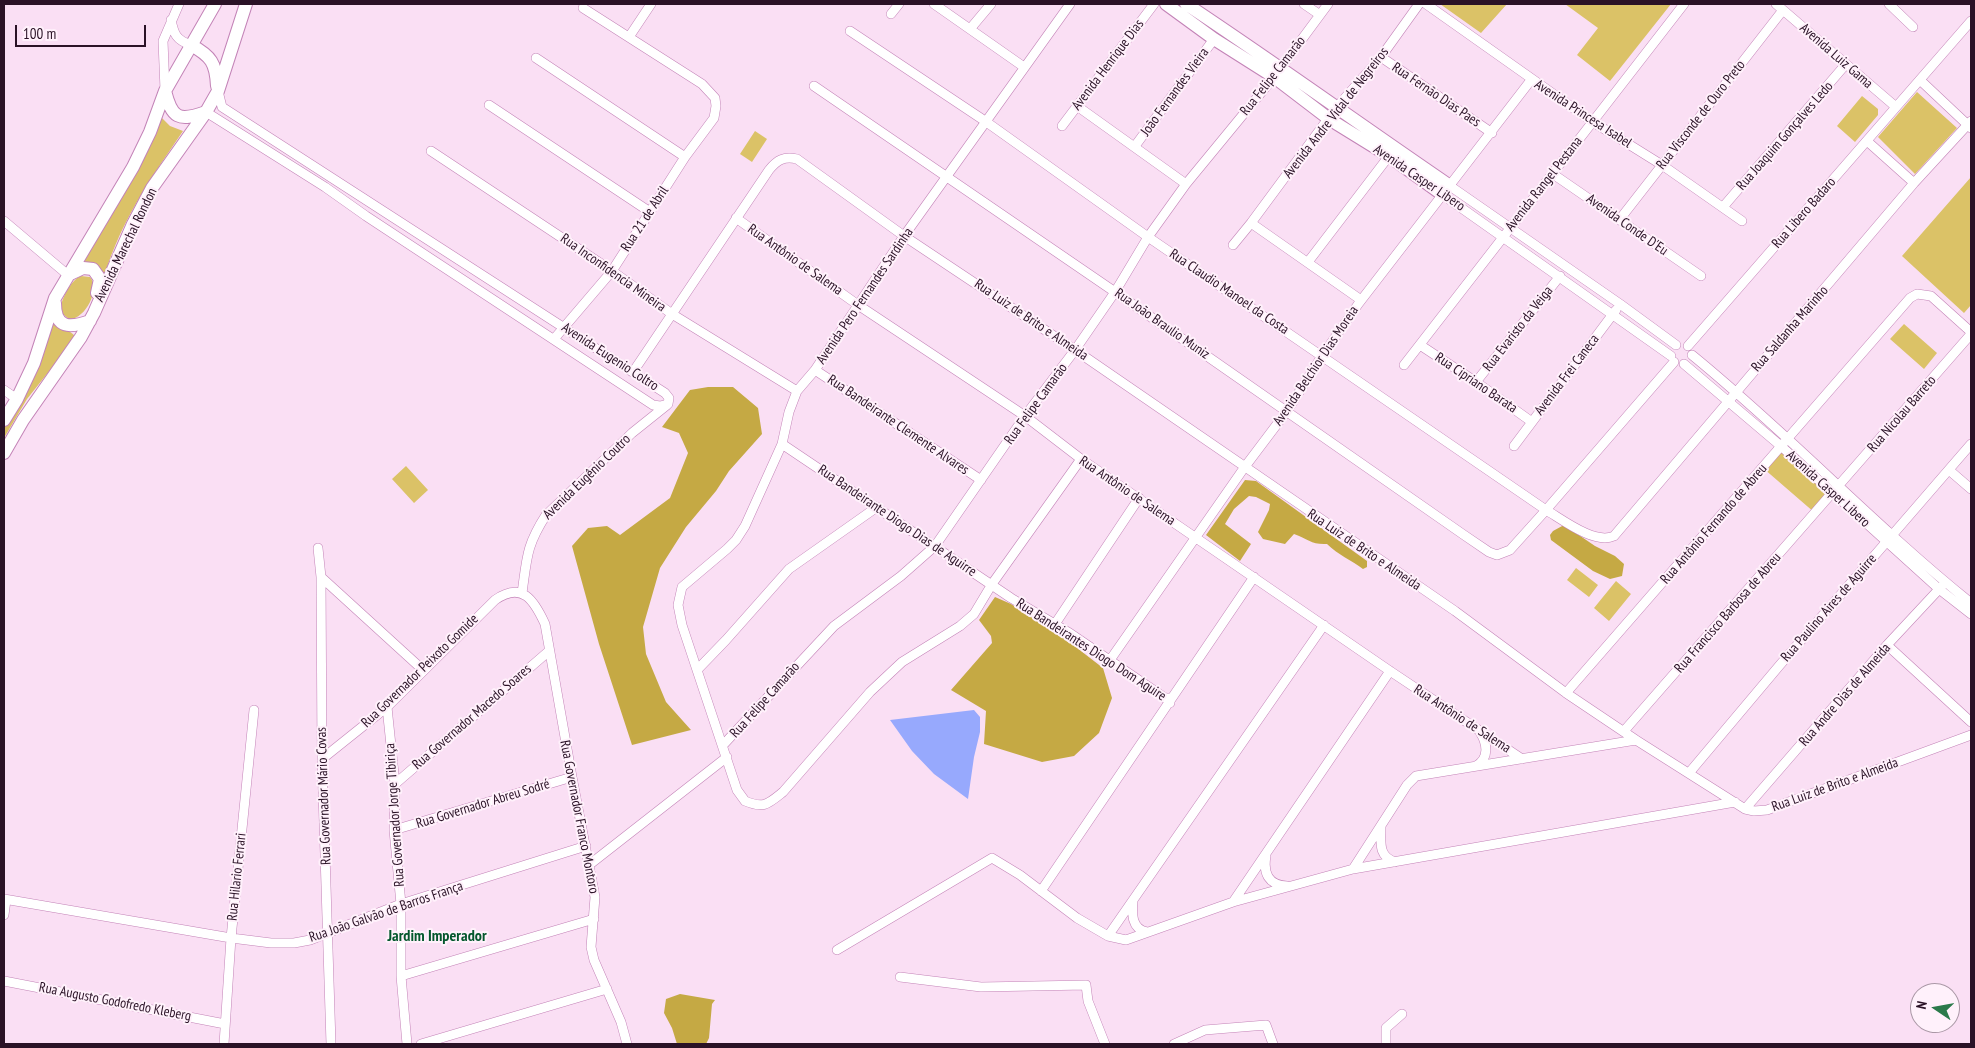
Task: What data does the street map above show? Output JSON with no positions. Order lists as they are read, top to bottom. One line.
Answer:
{"streets":{"main road":["Avenida Casper Libero","Avenida Marechal Rondon"],"street":["Avenida Luiz Gama","Avenida Henrique Dias","Rua Felipe Camarão","João Fernandes Vieira","Rua Fernão Dias Paes","Avenida Andre Vidal de Negreiros","Avenida Princesa Isabel","Rua Visconde de Ouro Preto","Rua Joaquim Gonçalves Ledo","Avenida Rangel Pestana","Rua Libero Badaro","Rua 21 de Abril","Avenida Conde D'Eu","Rua Antônio de Salema","Rua Inconfidencia Mineira","Rua Claudio Manoel da Costa","Avenida Pero Fernandes Sardinha","Rua Luiz de Brito e Almeida","Rua João Braulio Muniz","Rua Evaristo da Veiga","Rua Saldanha Marinho","Avenida Eugenio Coltro","Avenida Belchior Dias Moreia","Avenida Frei Caneca","Rua Cipriano Barata","Rua Nicolau Barreto","Rua Bandeirante Clemente Alvares","Avenida Eugênio Coutro","Rua Bandeirante Diogo Dias de Aguirre","Rua Antônio Fernando de Abreu","Rua Paulino Aires de Aguirre","Rua Francisco Barbosa de Abreu","Rua Bandeirantes Diogo Dom Aguire","Rua Governador Peixoto Gomide","Rua Andre Dias de Almeida","Rua Governador Macedo Soares","Rua Governador Mário Covas","Rua Governador Abreu Sodré","Rua Governador Jorge Tibiriça","Rua Governador Franco Montoro","Rua Hilario Ferrari","Rua João Galvão de Barros França","Rua Augusto Godofredo Kleberg"]},"crossings":[["Avenida Luiz Gama","Rua Visconde de Ouro Preto"],["Avenida Luiz Gama","Rua Joaquim Gonçalves Ledo"],["Avenida Luiz Gama","Rua Libero Badaro"],["Rua Felipe Camarão","Avenida Casper Libero"],["Rua Felipe Camarão","Rua Antônio de Salema"],["Rua Felipe Camarão","Rua Claudio Manoel da Costa"],["Rua Felipe Camarão","Rua Luiz de Brito e Almeida"],["Rua Felipe Camarão","Rua João Braulio Muniz"],["Rua Felipe Camarão","Rua Bandeirante Clemente Alvares"],["Rua Felipe Camarão","Rua Bandeirante Diogo Dias de Aguirre"],["Rua Felipe Camarão","Rua Governador Franco Montoro"],["João Fernandes Vieira","Avenida Casper Libero"],["Rua Fernão Dias Paes","Avenida Andre Vidal de Negreiros"],["Rua Fernão Dias Paes","Avenida Belchior Dias Moreia"],["Avenida Andre Vidal de Negreiros","Avenida Casper Libero"],["Avenida Princesa Isabel","Rua Visconde de Ouro Preto"],["Avenida Princesa Isabel","Rua Joaquim Gonçalves Ledo"],["Avenida Princesa Isabel","Avenida Rangel Pestana"],["Avenida Princesa Isabel","Avenida Belchior Dias Moreia"],["Rua Visconde de Ouro Preto","Avenida Conde D'Eu"],["Avenida Casper Libero","Avenida Rangel Pestana"],["Avenida Casper Libero","Rua Libero Badaro"],["Avenida Casper Libero","Rua Evaristo da Veiga"],["Avenida Casper Libero","Rua Saldanha Marinho"],["Avenida Casper Libero","Avenida Belchior Dias Moreia"],["Avenida Casper Libero","Avenida Frei Caneca"],["Avenida Casper Libero","Rua Nicolau Barreto"],["Avenida Casper Libero","Rua Antônio Fernando de Abreu"],["Avenida Casper Libero","Rua Paulino Aires de Aguirre"],["Avenida Casper Libero","Rua Francisco Barbosa de Abreu"],["Avenida Casper Libero","Rua Andre Dias de Almeida"],["Avenida Rangel Pestana","Avenida Conde D'Eu"],["Avenida Rangel Pestana","Rua Cipriano Barata"],["Rua 21 de Abril","Rua Inconfidencia Mineira"],["Rua 21 de Abril","Avenida Eugenio Coltro"],["Avenida Marechal Rondon","Avenida Eugenio Coltro"],["Rua Antônio de Salema","Avenida Pero Fernandes Sardinha"],["Rua Antônio de Salema","Rua Luiz de Brito e Almeida"],["Rua Antônio de Salema","Avenida Belchior Dias Moreia"],["Rua Inconfidencia Mineira","Avenida Pero Fernandes Sardinha"],["Rua Claudio Manoel da Costa","Avenida Pero Fernandes Sardinha"],["Rua Claudio Manoel da Costa","Rua João Braulio Muniz"],["Rua Claudio Manoel da Costa","Rua Saldanha Marinho"],["Rua Claudio Manoel da Costa","Avenida Belchior Dias Moreia"],["Avenida Pero Fernandes Sardinha","Rua Luiz de Brito e Almeida"],["Avenida Pero Fernandes Sardinha","Rua João Braulio Muniz"],["Avenida Pero Fernandes Sardinha","Rua Bandeirante Clemente Alvares"],["Avenida Pero Fernandes Sardinha","Rua Bandeirante Diogo Dias de Aguirre"],["Rua Luiz de Brito e Almeida","Avenida Belchior Dias Moreia"],["Rua Luiz de Brito e Almeida","Rua Antônio Fernando de Abreu"],["Rua Luiz de Brito e Almeida","Rua Paulino Aires de Aguirre"],["Rua Luiz de Brito e Almeida","Rua Francisco Barbosa de Abreu"],["Rua Luiz de Brito e Almeida","Rua Andre Dias de Almeida"],["Rua João Braulio Muniz","Avenida Belchior Dias Moreia"],["Rua Evaristo da Veiga","Rua Cipriano Barata"],["Avenida Eugenio Coltro","Avenida Eugênio Coutro"],["Avenida Belchior Dias Moreia","Rua Bandeirantes Diogo Dom Aguire"],["Avenida Frei Caneca","Rua Cipriano Barata"],["Rua Nicolau Barreto","Rua Antônio Fernando de Abreu"],["Rua Nicolau Barreto","Rua Francisco Barbosa de Abreu"],["Avenida Eugênio Coutro","Rua Governador Peixoto Gomide"],["Avenida Eugênio Coutro","Rua Governador Franco Montoro"],["Rua Bandeirante Diogo Dias de Aguirre","Rua Bandeirantes Diogo Dom Aguire"],["Rua Governador Peixoto Gomide","Rua Governador Mário Covas"],["Rua Governador Peixoto Gomide","Rua Governador Jorge Tibiriça"],["Rua Governador Peixoto Gomide","Rua Governador Franco Montoro"],["Rua Governador Macedo Soares","Rua Governador Jorge Tibiriça"],["Rua Governador Macedo Soares","Rua Governador Franco Montoro"],["Rua Governador Mário Covas","Rua João Galvão de Barros França"],["Rua Governador Abreu Sodré","Rua Governador Jorge Tibiriça"],["Rua Governador Abreu Sodré","Rua Governador Franco Montoro"],["Rua Governador Jorge Tibiriça","Rua João Galvão de Barros França"],["Rua Governador Franco Montoro","Rua João Galvão de Barros França"],["Rua Hilario Ferrari","Rua João Galvão de Barros França"],["Rua Hilario Ferrari","Rua Augusto Godofredo Kleberg"]],"districts":["Jardim Imperador"],"scale_bar":"100 m","north":"left"}
